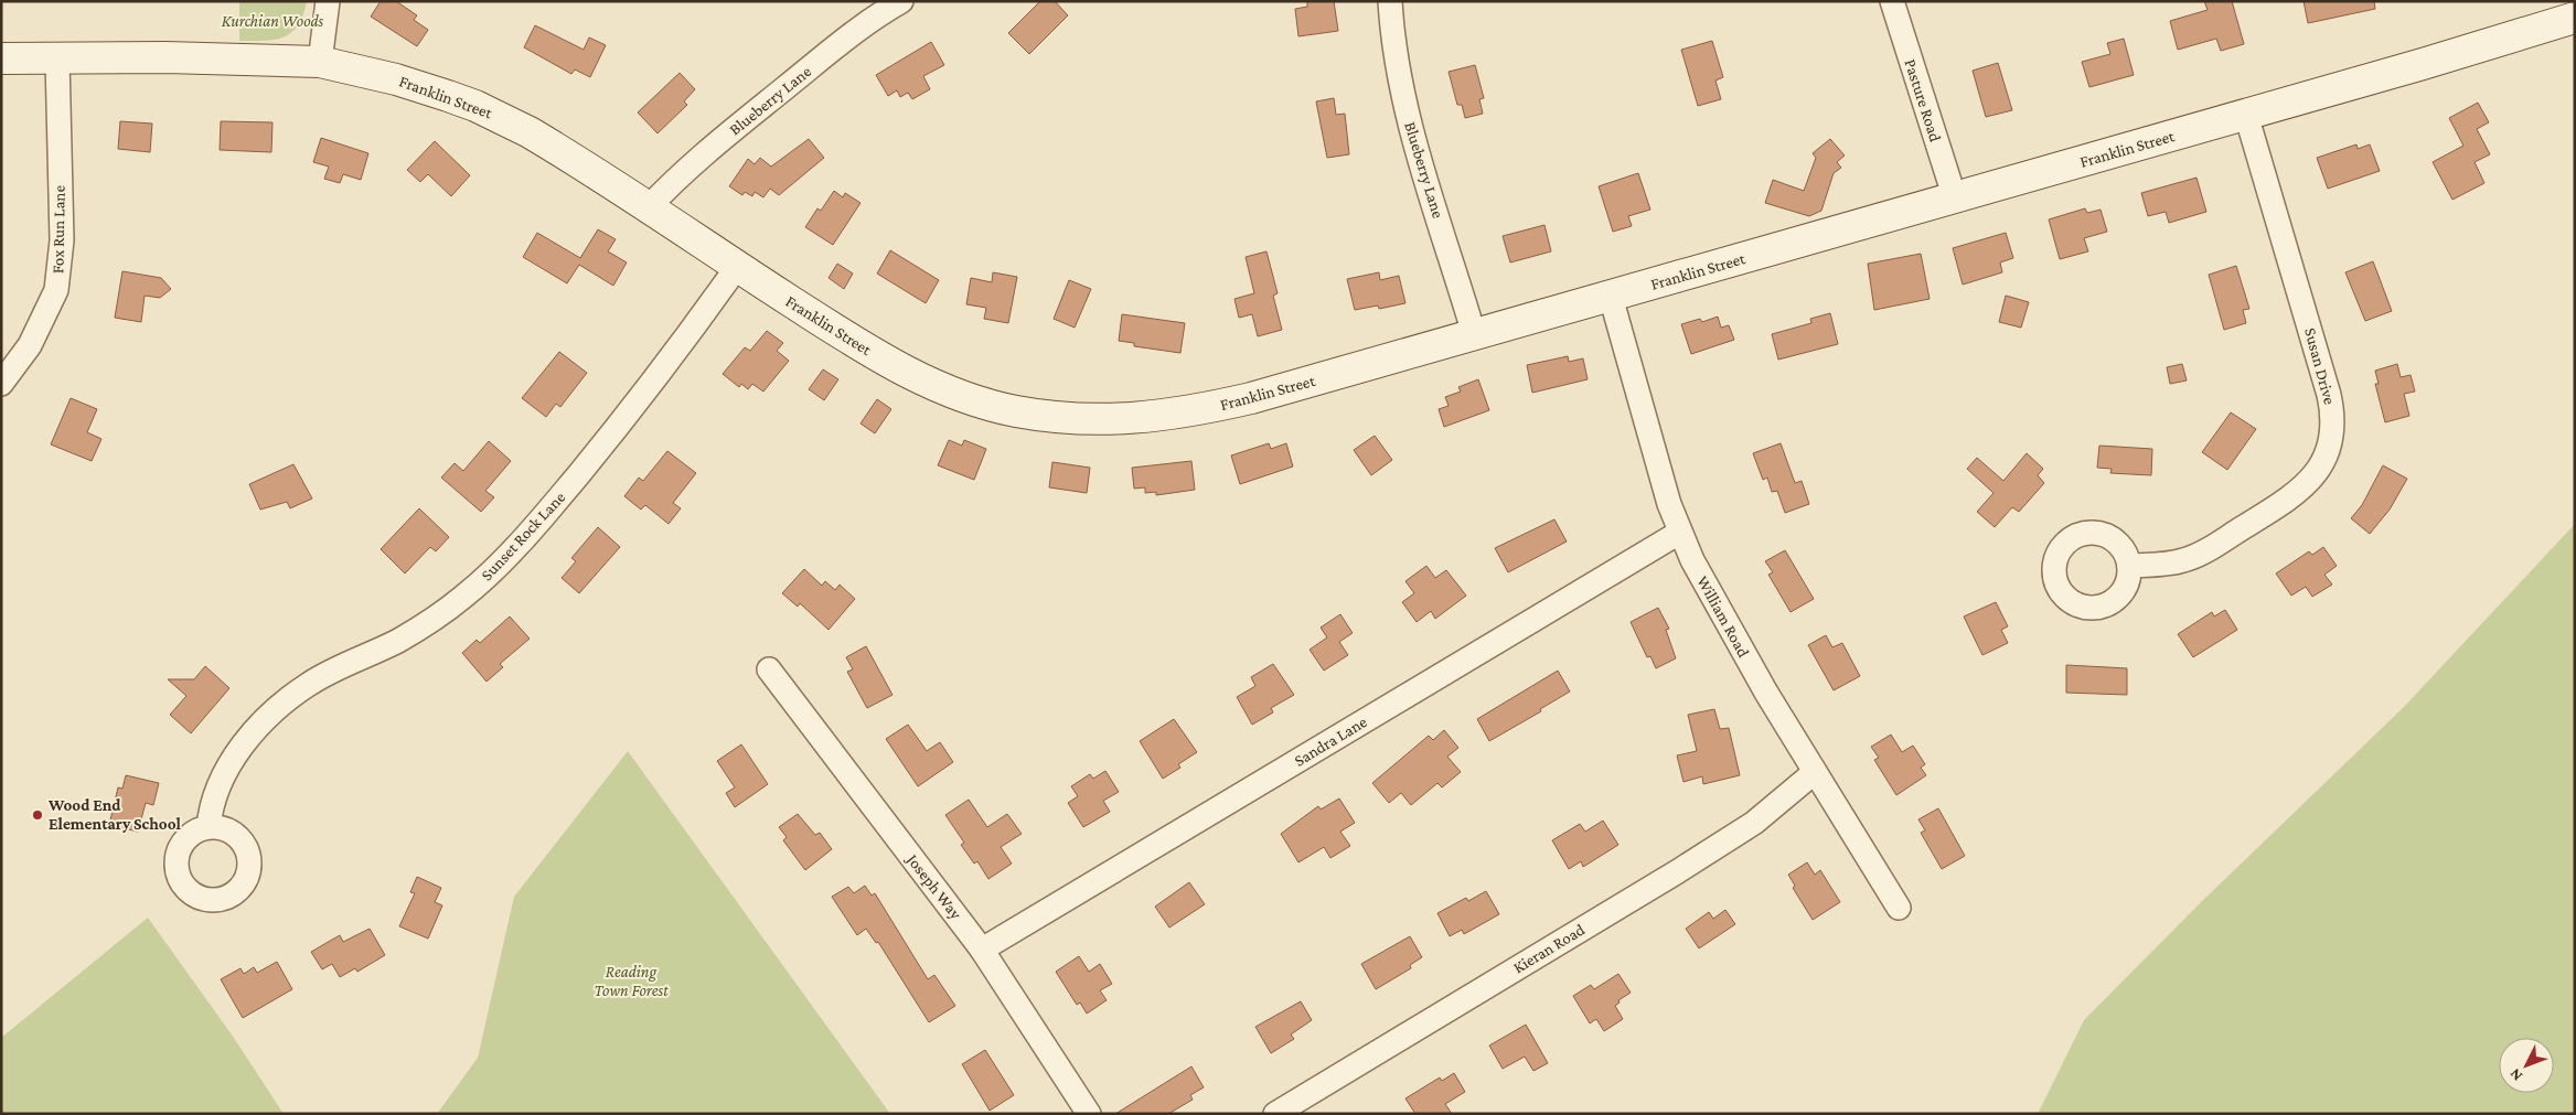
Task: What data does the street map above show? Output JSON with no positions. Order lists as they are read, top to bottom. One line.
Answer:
{"streets":{"main road":["Franklin Street"],"street":["Blueberry Lane","Pasture Road","Fox Run Lane","Susan Drive","Sunset Rock Lane","William Road","Sandra Lane","Joseph Way","Kieran Road"]},"crossings":[["Franklin Street","Blueberry Lane"],["Franklin Street","Pasture Road"],["Franklin Street","Fox Run Lane"],["Franklin Street","Susan Drive"],["Franklin Street","Sunset Rock Lane"],["Franklin Street","William Road"],["William Road","Sandra Lane"],["William Road","Kieran Road"],["Sandra Lane","Joseph Way"]],"parks":["Kurchian Woods","Reading Town Forest"],"places":["Wood End Elementary School"],"north":"bottom left"}
